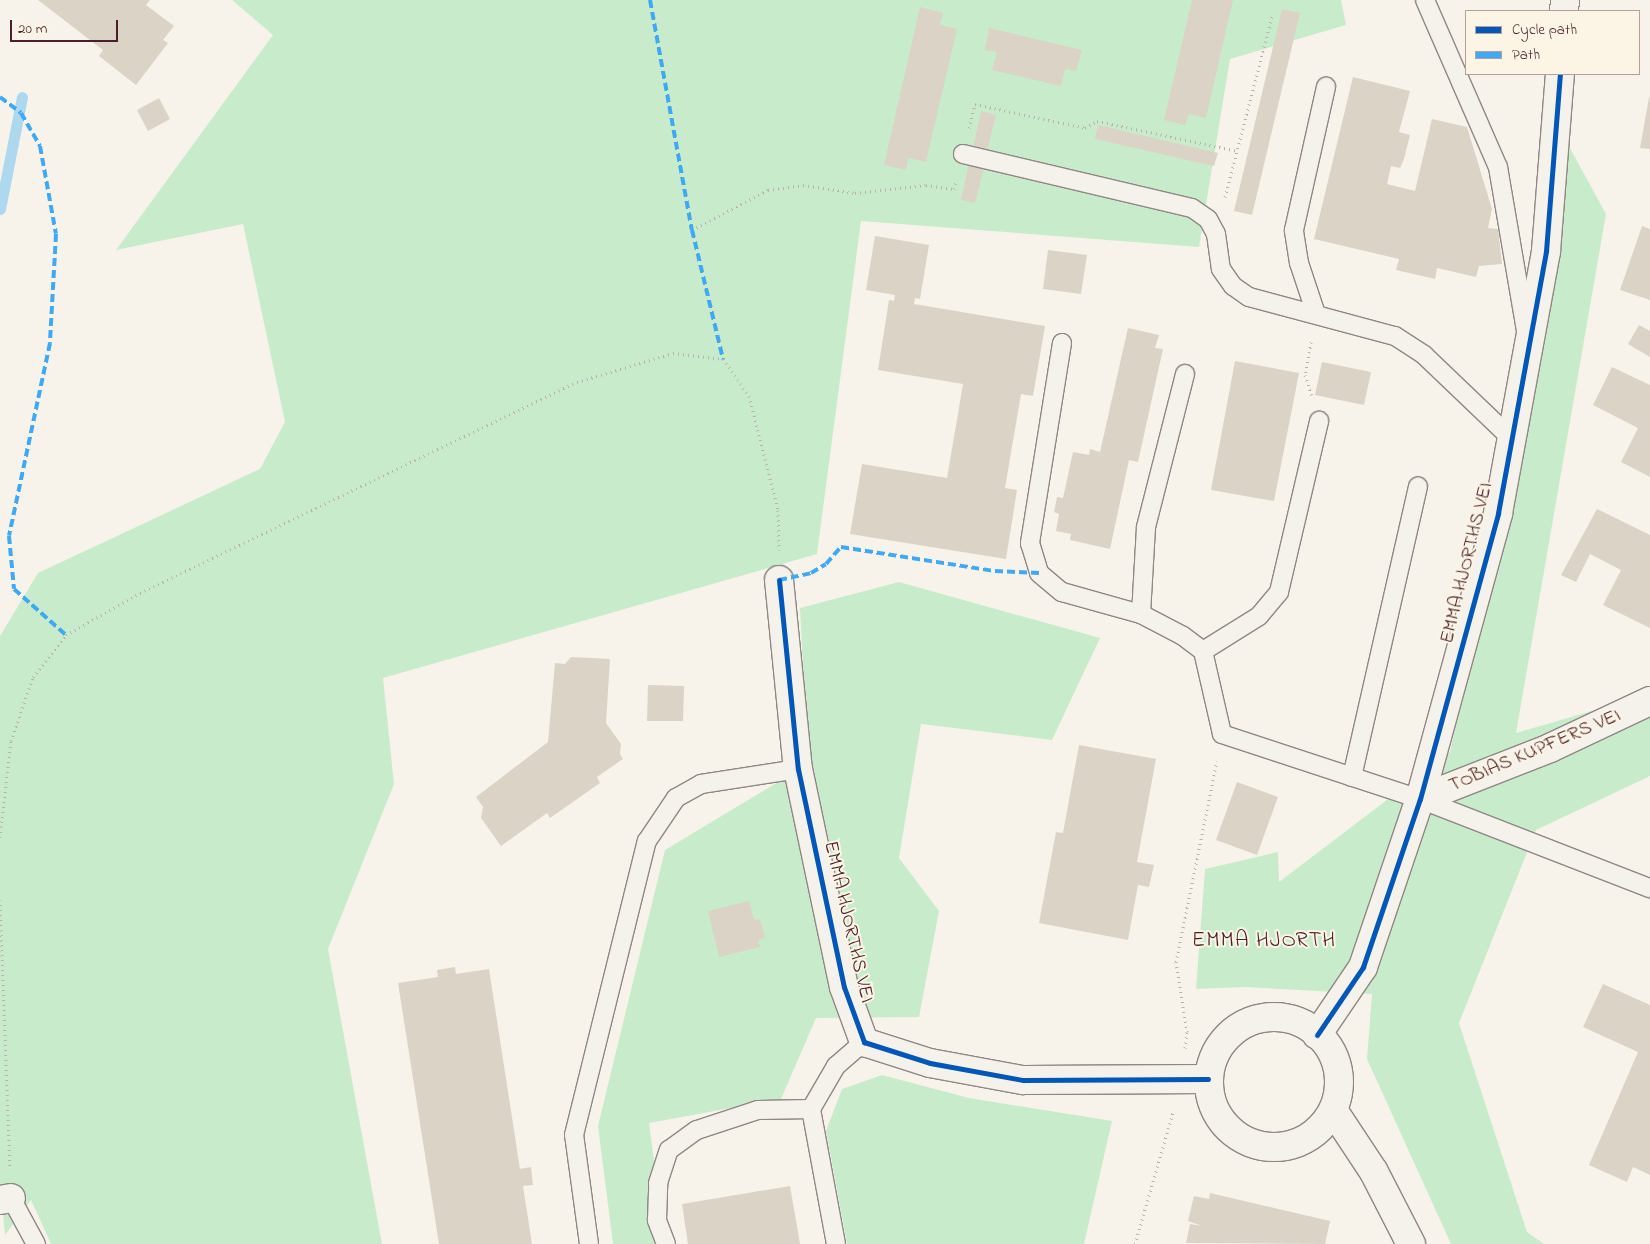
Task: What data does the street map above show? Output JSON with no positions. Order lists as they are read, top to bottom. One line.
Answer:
{"streets":{"street":["EMMA HJORTHS VEI","TOBIAS KUPFERS VEI"]},"crossings":[["EMMA HJORTHS VEI","TOBIAS KUPFERS VEI"]],"districts":["EMMA HJORTH"],"legend":["Cycle path","Path"],"scale_bar":"20 m"}
